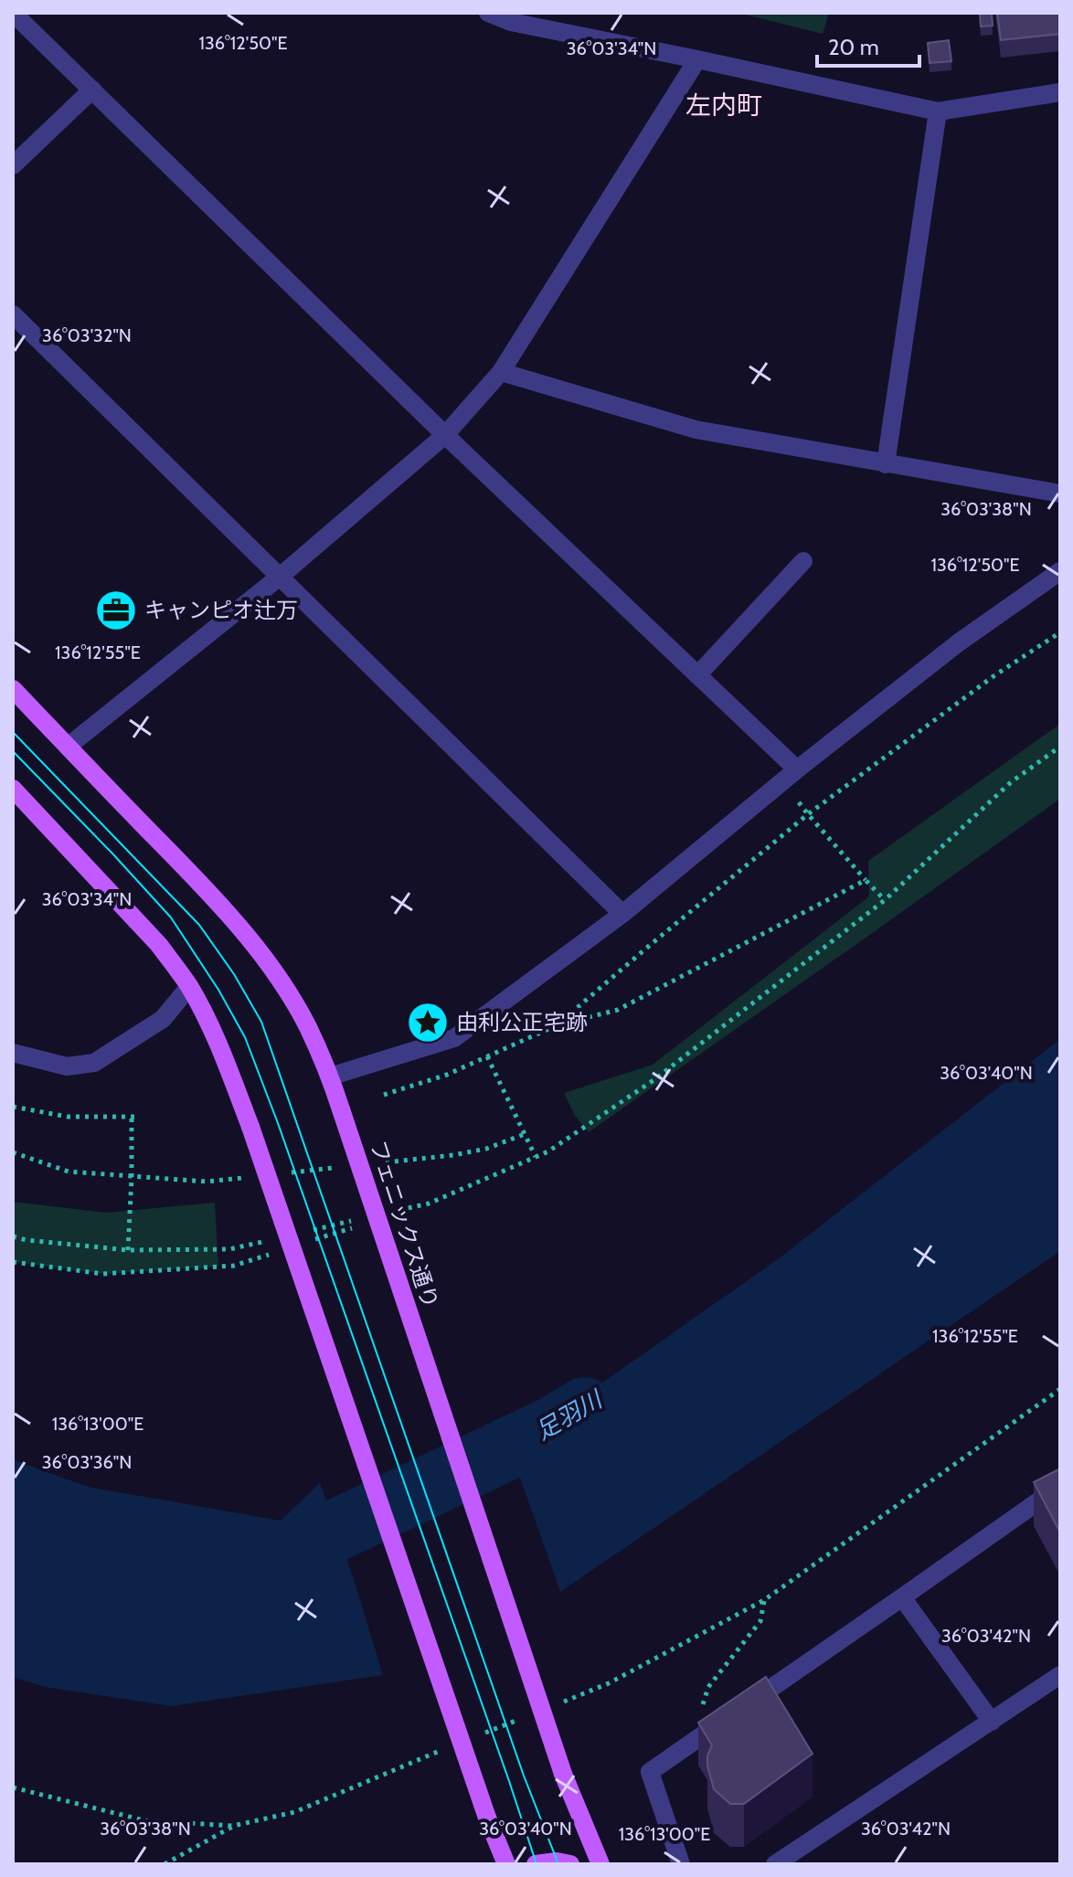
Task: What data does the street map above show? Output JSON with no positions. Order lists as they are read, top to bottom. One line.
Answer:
{"streets":{"main road":["フェニックス通り"]},"districts":["左内町"],"water":["足羽川"],"places":{"office":["キャンピオ辻万"],"place":["由利公正宅跡"]},"scale_bar":"20 m","coordinates":["136°12'50\"E","36°03'34\"N","36°03'32\"N","36°03'38\"N","136°12'55\"E","36°03'40\"N","136°13'00\"E","36°03'36\"N","36°03'42\"N"]}
